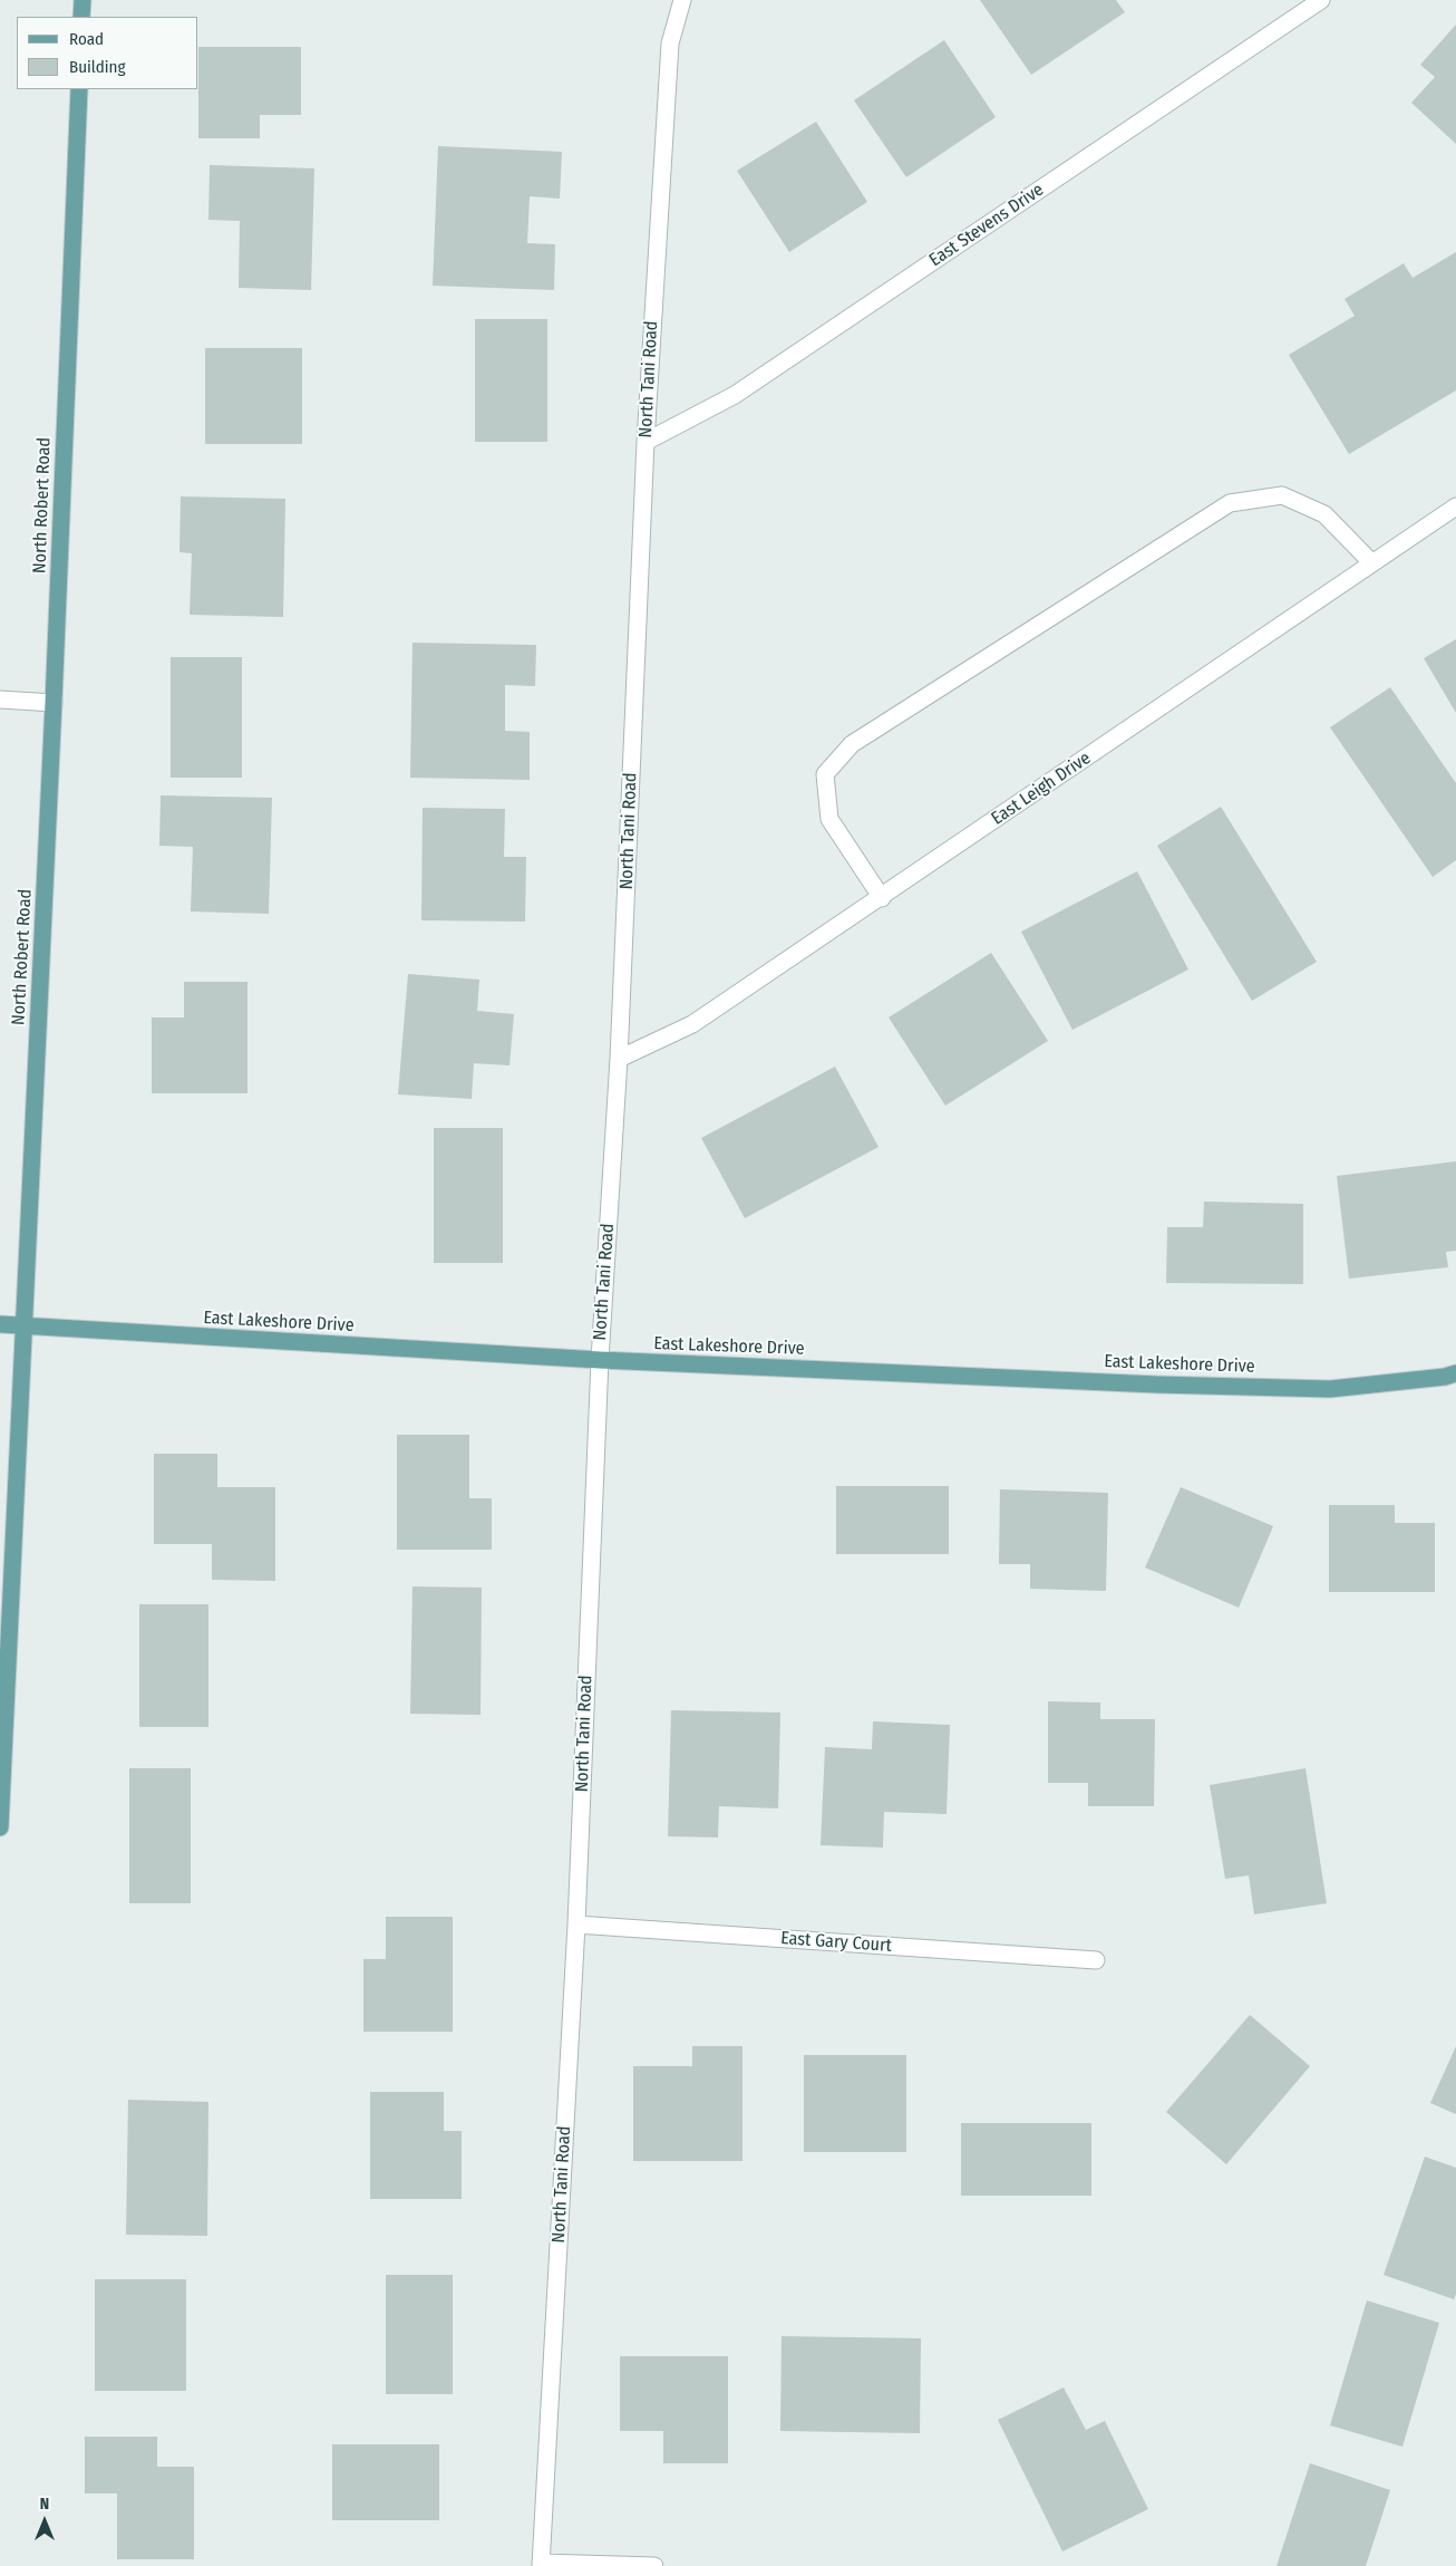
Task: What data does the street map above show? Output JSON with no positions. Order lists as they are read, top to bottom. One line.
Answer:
{"streets":{"main road":["North Robert Road","East Lakeshore Drive"],"street":["East Stevens Drive","North Tani Road","East Leigh Drive","East Gary Court"]},"crossings":[["East Stevens Drive","North Tani Road"],["North Tani Road","East Leigh Drive"],["North Tani Road","East Lakeshore Drive"],["North Tani Road","East Gary Court"],["North Robert Road","East Lakeshore Drive"]],"legend":["Road","Building"],"north":"top"}
